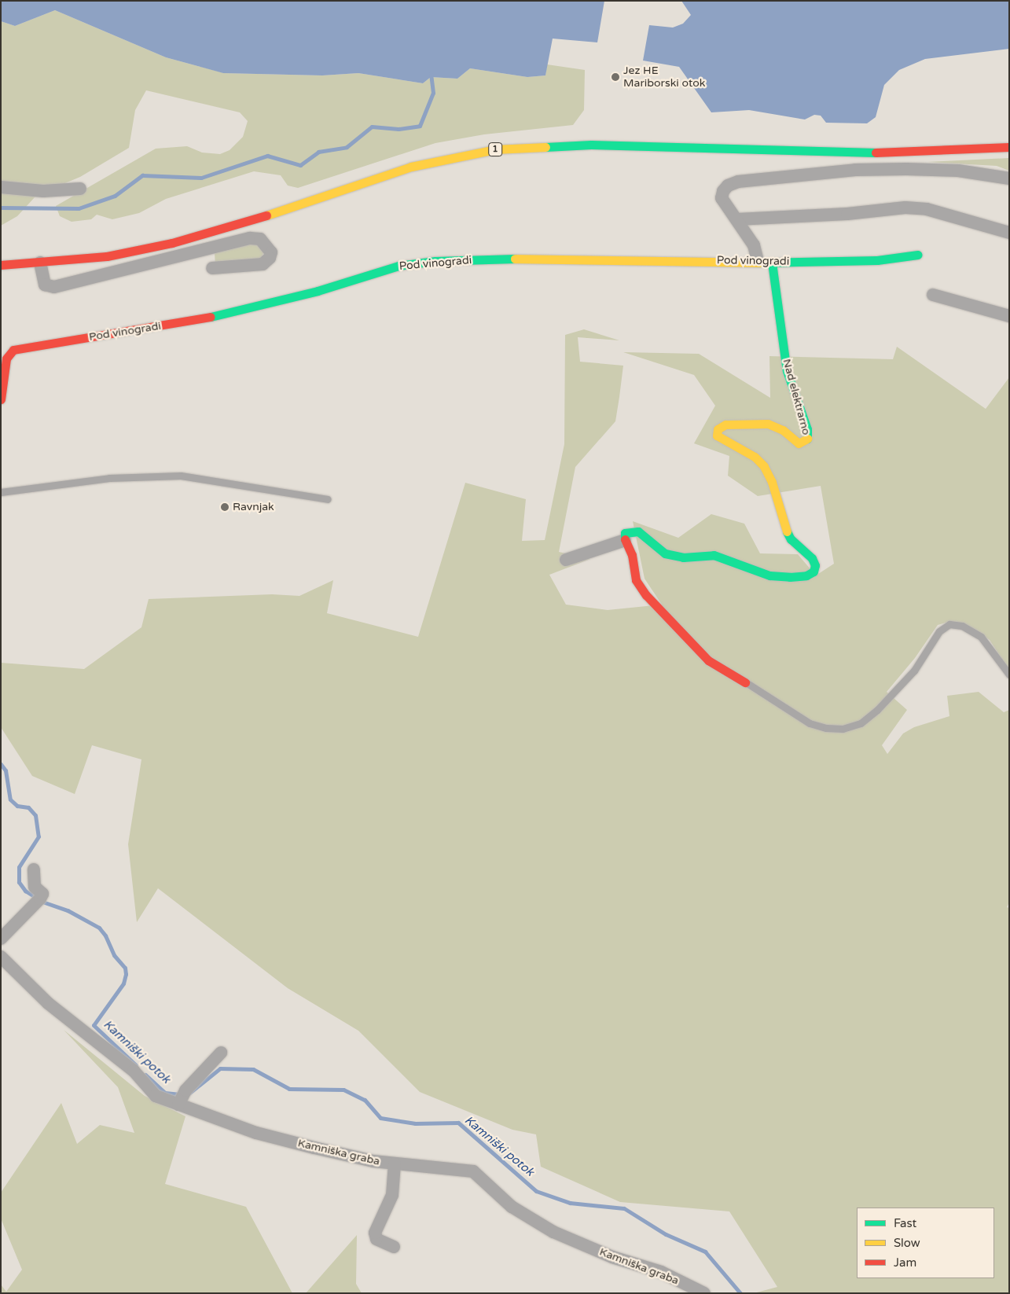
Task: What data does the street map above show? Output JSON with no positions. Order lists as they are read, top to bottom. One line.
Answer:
{"streets":{"street":["1","Pod vinogradi","Nad elektrarno","Kamniška graba"]},"crossings":[["Pod vinogradi","Nad elektrarno"]],"water":["Kamniški potok"],"places":["Jez HE Mariborski otok","Ravnjak"],"legend":["Fast","Slow","Jam"]}
